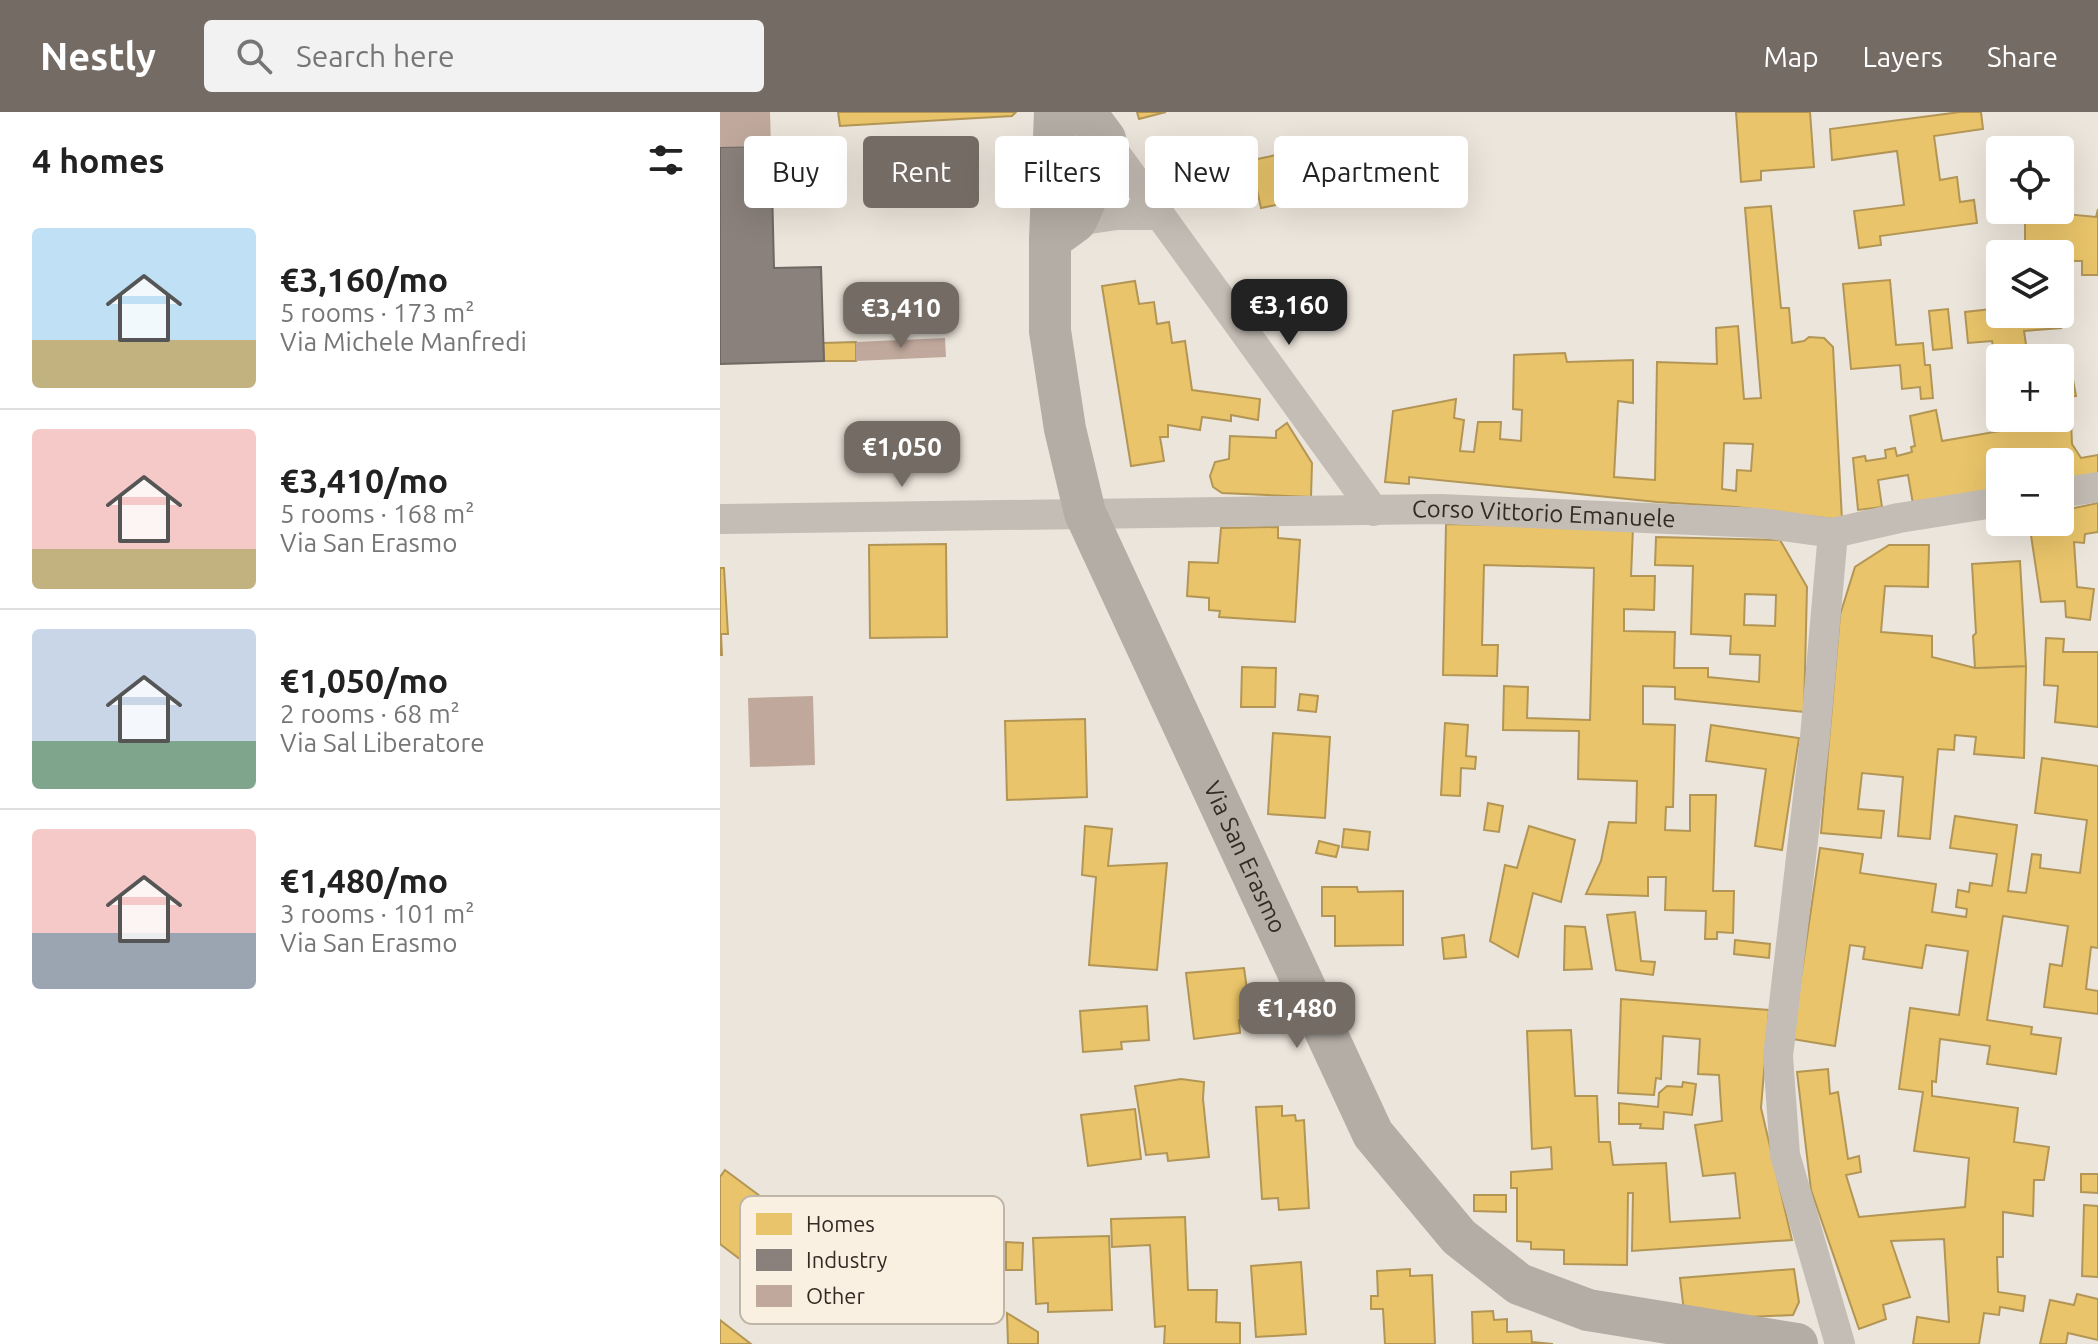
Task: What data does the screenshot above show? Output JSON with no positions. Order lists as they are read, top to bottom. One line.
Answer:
{"streets":{"main road":["Via San Erasmo"],"street":["Corso Vittorio Emanuele"]},"crossings":[["Corso Vittorio Emanuele","Via San Erasmo"]],"legend":["Homes","Industry","Other"],"page":{"header":"Nestly","search":"Search here","nav":["Map","Layers","Share"],"heading":"4 homes","map_buttons":["+","−"],"chip":["Buy","Rent","Filters","New","Apartment"],"list":[{"name":"€3,160/mo","note":"5 rooms · 173 m² · Via Michele Manfredi"},{"name":"€3,410/mo","note":"5 rooms · 168 m² · Via San Erasmo"},{"name":"€1,050/mo","note":"2 rooms · 68 m² · Via Sal Liberatore"},{"name":"€1,480/mo","note":"3 rooms · 101 m² · Via San Erasmo"}],"price":["€3,160","€3,410","€1,050","€1,480"]}}
